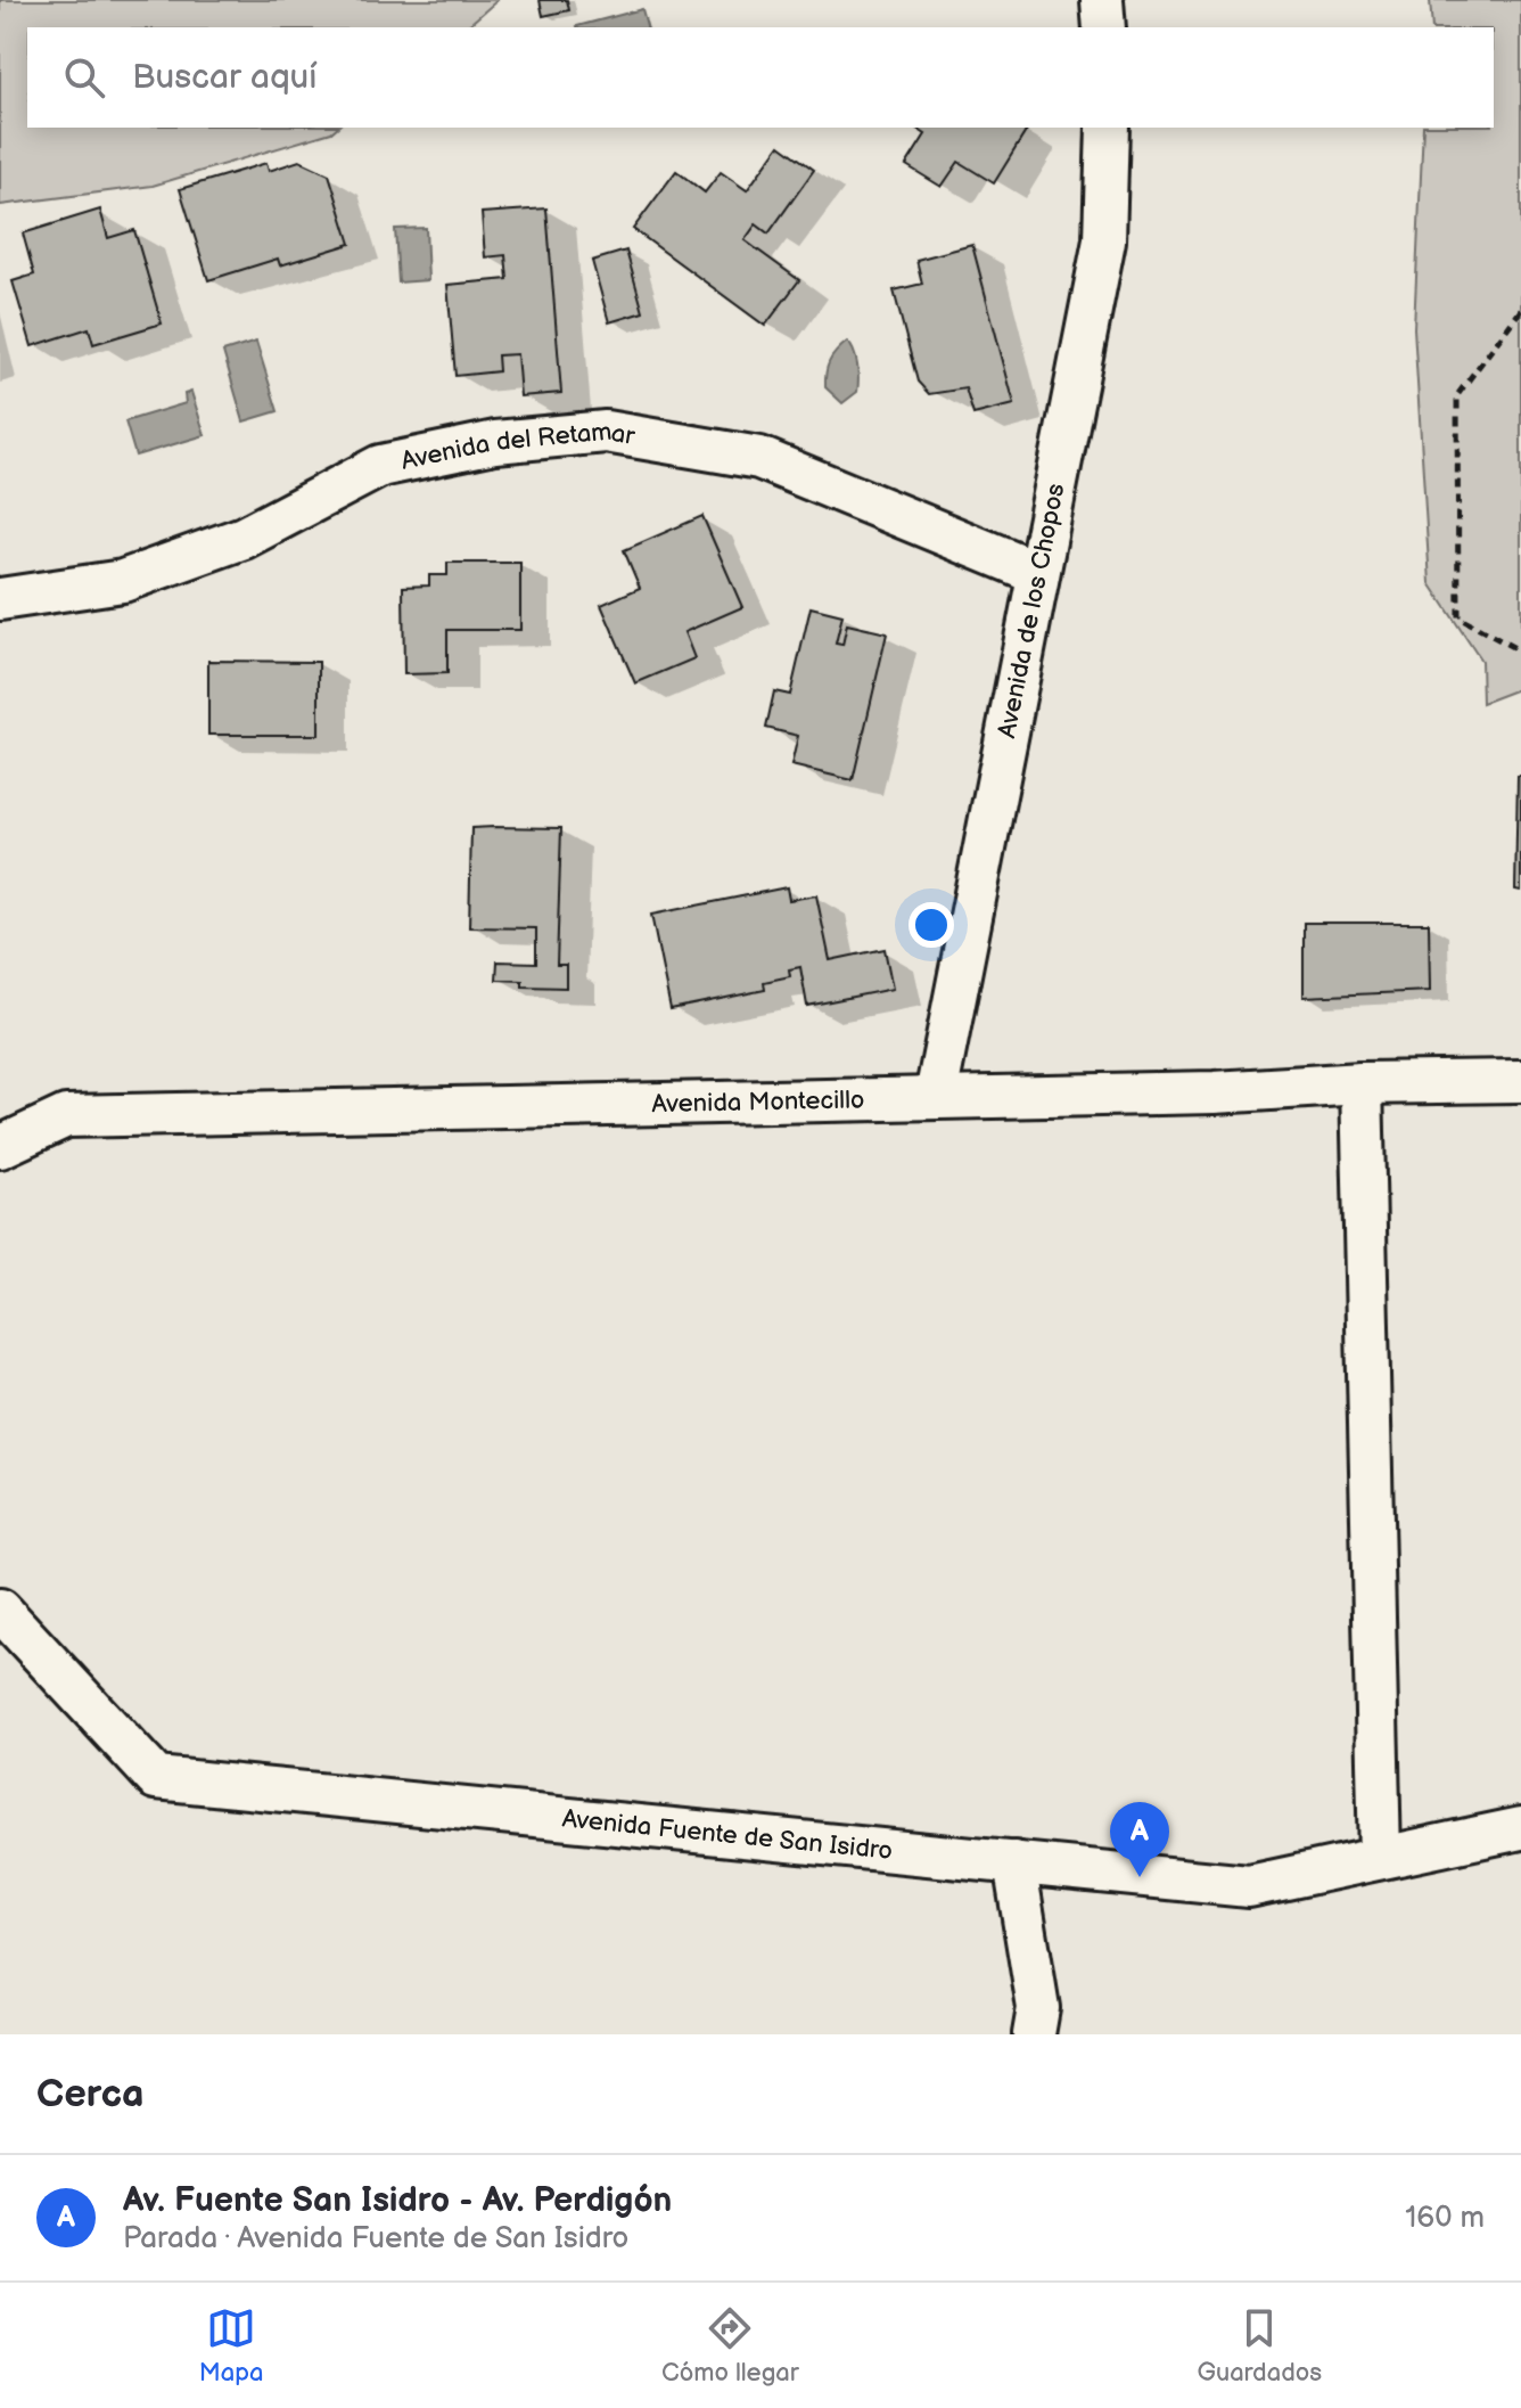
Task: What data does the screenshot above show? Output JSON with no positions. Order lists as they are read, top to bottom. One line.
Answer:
{"streets":{"street":["Avenida del Retamar","Avenida de los Chopos","Avenida Montecillo","Avenida Fuente de San Isidro"]},"crossings":[["Avenida del Retamar","Avenida de los Chopos"],["Avenida de los Chopos","Avenida Montecillo"]],"page":{"search":"Buscar aquí","pins":"A","heading":"Cerca","list":[{"mark":"A","name":"Av. Fuente San Isidro - Av. Perdigón","note":"Parada · Avenida Fuente de San Isidro","value":"160 m"}],"nav":["Mapa","Cómo llegar","Guardados"]}}
